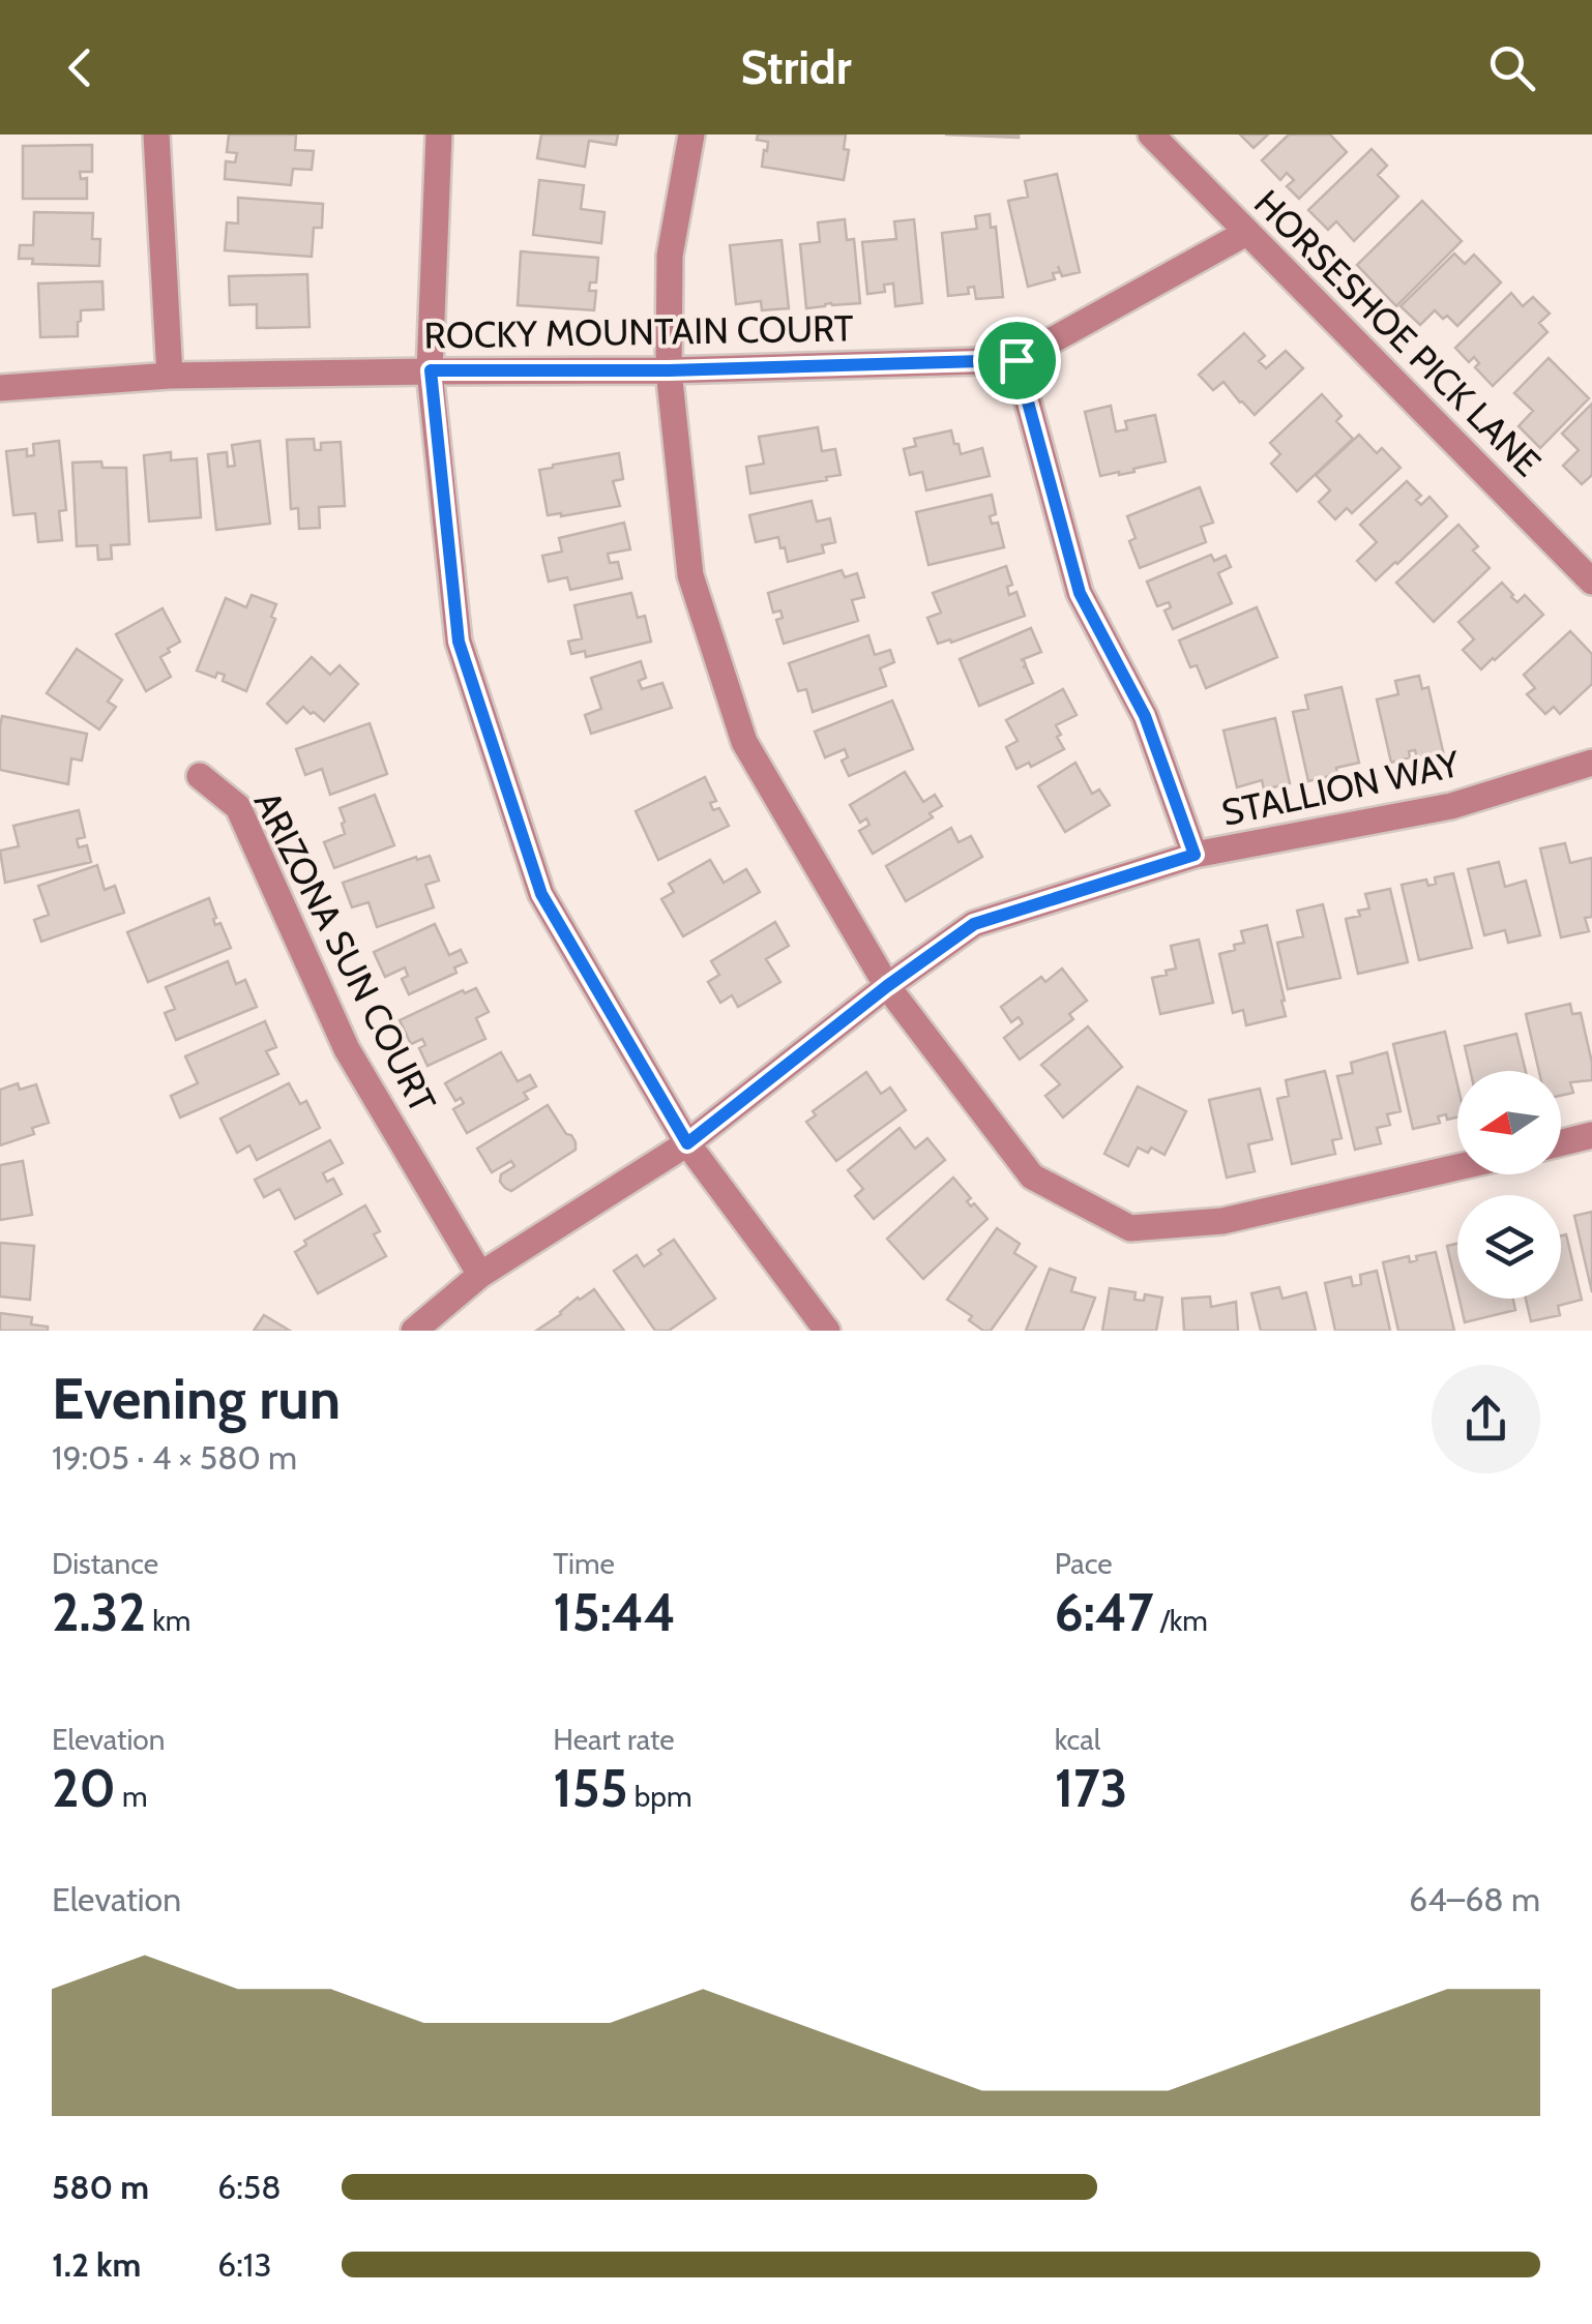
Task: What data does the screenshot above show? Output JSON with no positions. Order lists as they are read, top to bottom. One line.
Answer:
{"streets":{"street":["ROCKY MOUNTAIN COURT","HORSESHOE PICK LANE","STALLION WAY","ARIZONA SUN COURT"]},"crossings":[["ROCKY MOUNTAIN COURT","HORSESHOE PICK LANE"],["STALLION WAY","ARIZONA SUN COURT"]],"north":"left","page":{"header":"Stridr","heading":["Evening run","19:05 · 4 × 580 m"],"stats":[["Distance","2.32 km"],["Time","15:44"],["Pace","6:47 /km"],["Elevation","20 m"],["Heart rate","155 bpm"],["kcal","173"]],"chart":["Elevation","64–68 m"],"list":[{"name":"580 m","note":"6:58"},{"name":"1.2 km","note":"6:13"}]}}
